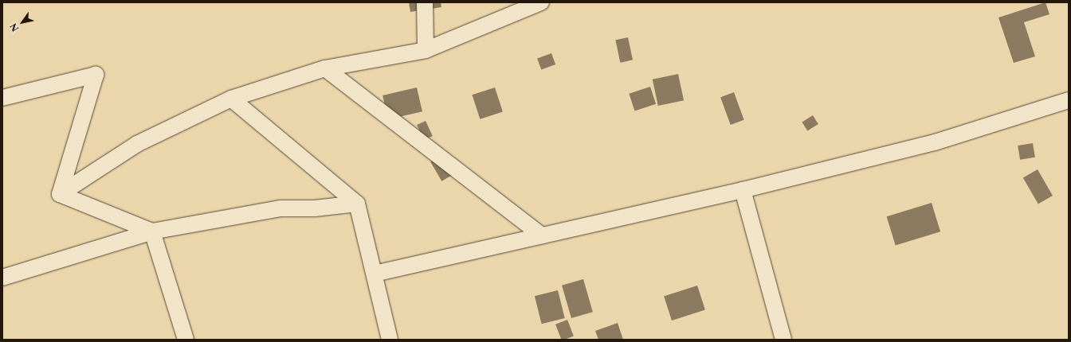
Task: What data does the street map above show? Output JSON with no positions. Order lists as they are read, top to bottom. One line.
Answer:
{"north":"bottom left"}
